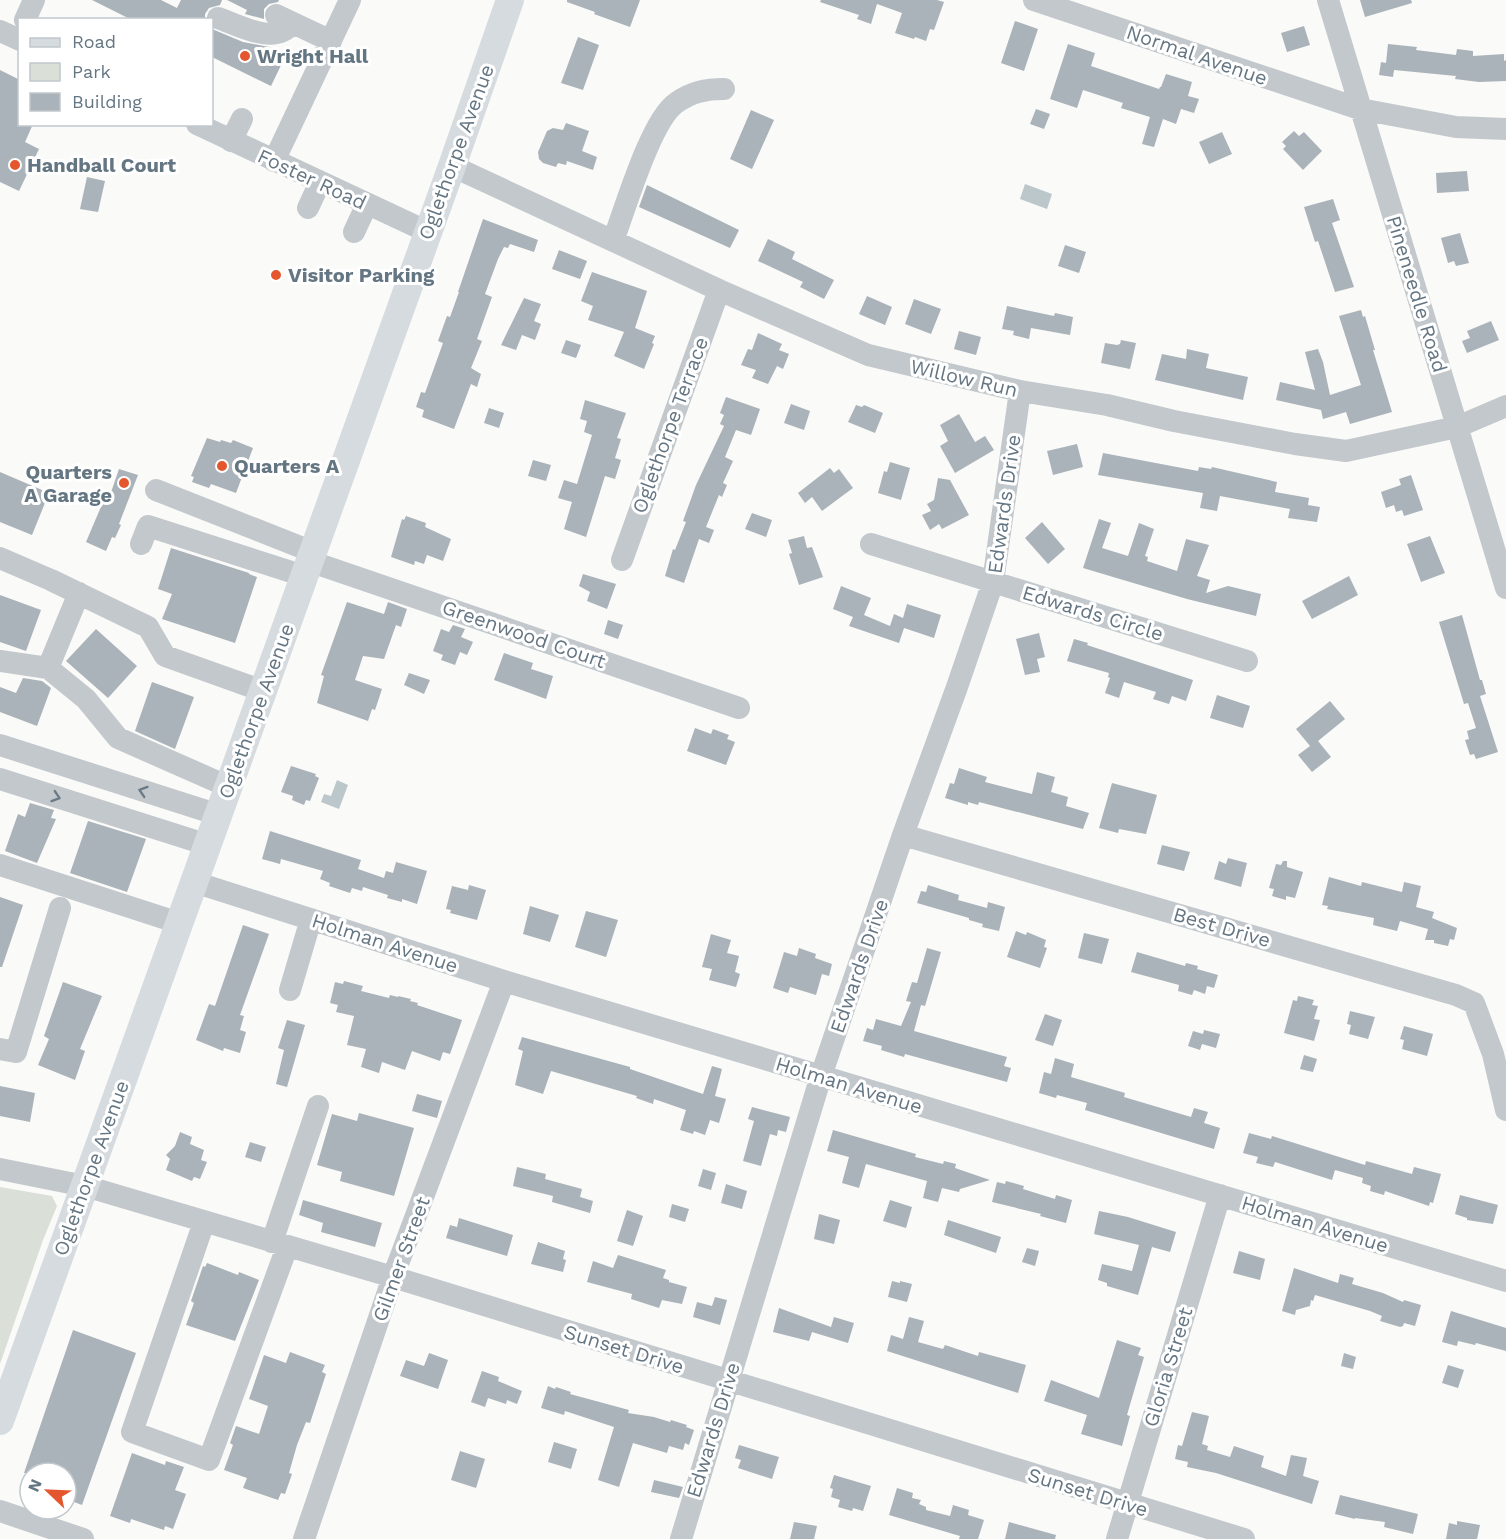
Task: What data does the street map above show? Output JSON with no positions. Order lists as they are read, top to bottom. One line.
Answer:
{"streets":{"main road":["Oglethorpe Avenue"],"street":["Normal Avenue","Foster Road","Pineneedle Road","Willow Run","Oglethorpe Terrace","Edwards Drive","Edwards Circle","Greenwood Court","Best Drive","Holman Avenue","Gilmer Street","Sunset Drive","Gloria Street"]},"crossings":[["Normal Avenue","Pineneedle Road"],["Oglethorpe Avenue","Foster Road"],["Oglethorpe Avenue","Willow Run"],["Oglethorpe Avenue","Greenwood Court"],["Oglethorpe Avenue","Holman Avenue"],["Oglethorpe Avenue","Sunset Drive"],["Pineneedle Road","Willow Run"],["Willow Run","Oglethorpe Terrace"],["Willow Run","Edwards Drive"],["Edwards Drive","Edwards Circle"],["Edwards Drive","Best Drive"],["Edwards Drive","Holman Avenue"],["Edwards Drive","Sunset Drive"],["Holman Avenue","Gilmer Street"],["Holman Avenue","Gloria Street"],["Gilmer Street","Sunset Drive"],["Sunset Drive","Gloria Street"]],"places":["Wright Hall","Handball Court","Visitor Parking","Quarters A","Quarters A Garage"],"legend":["Road","Park","Building"],"north":"top left"}
